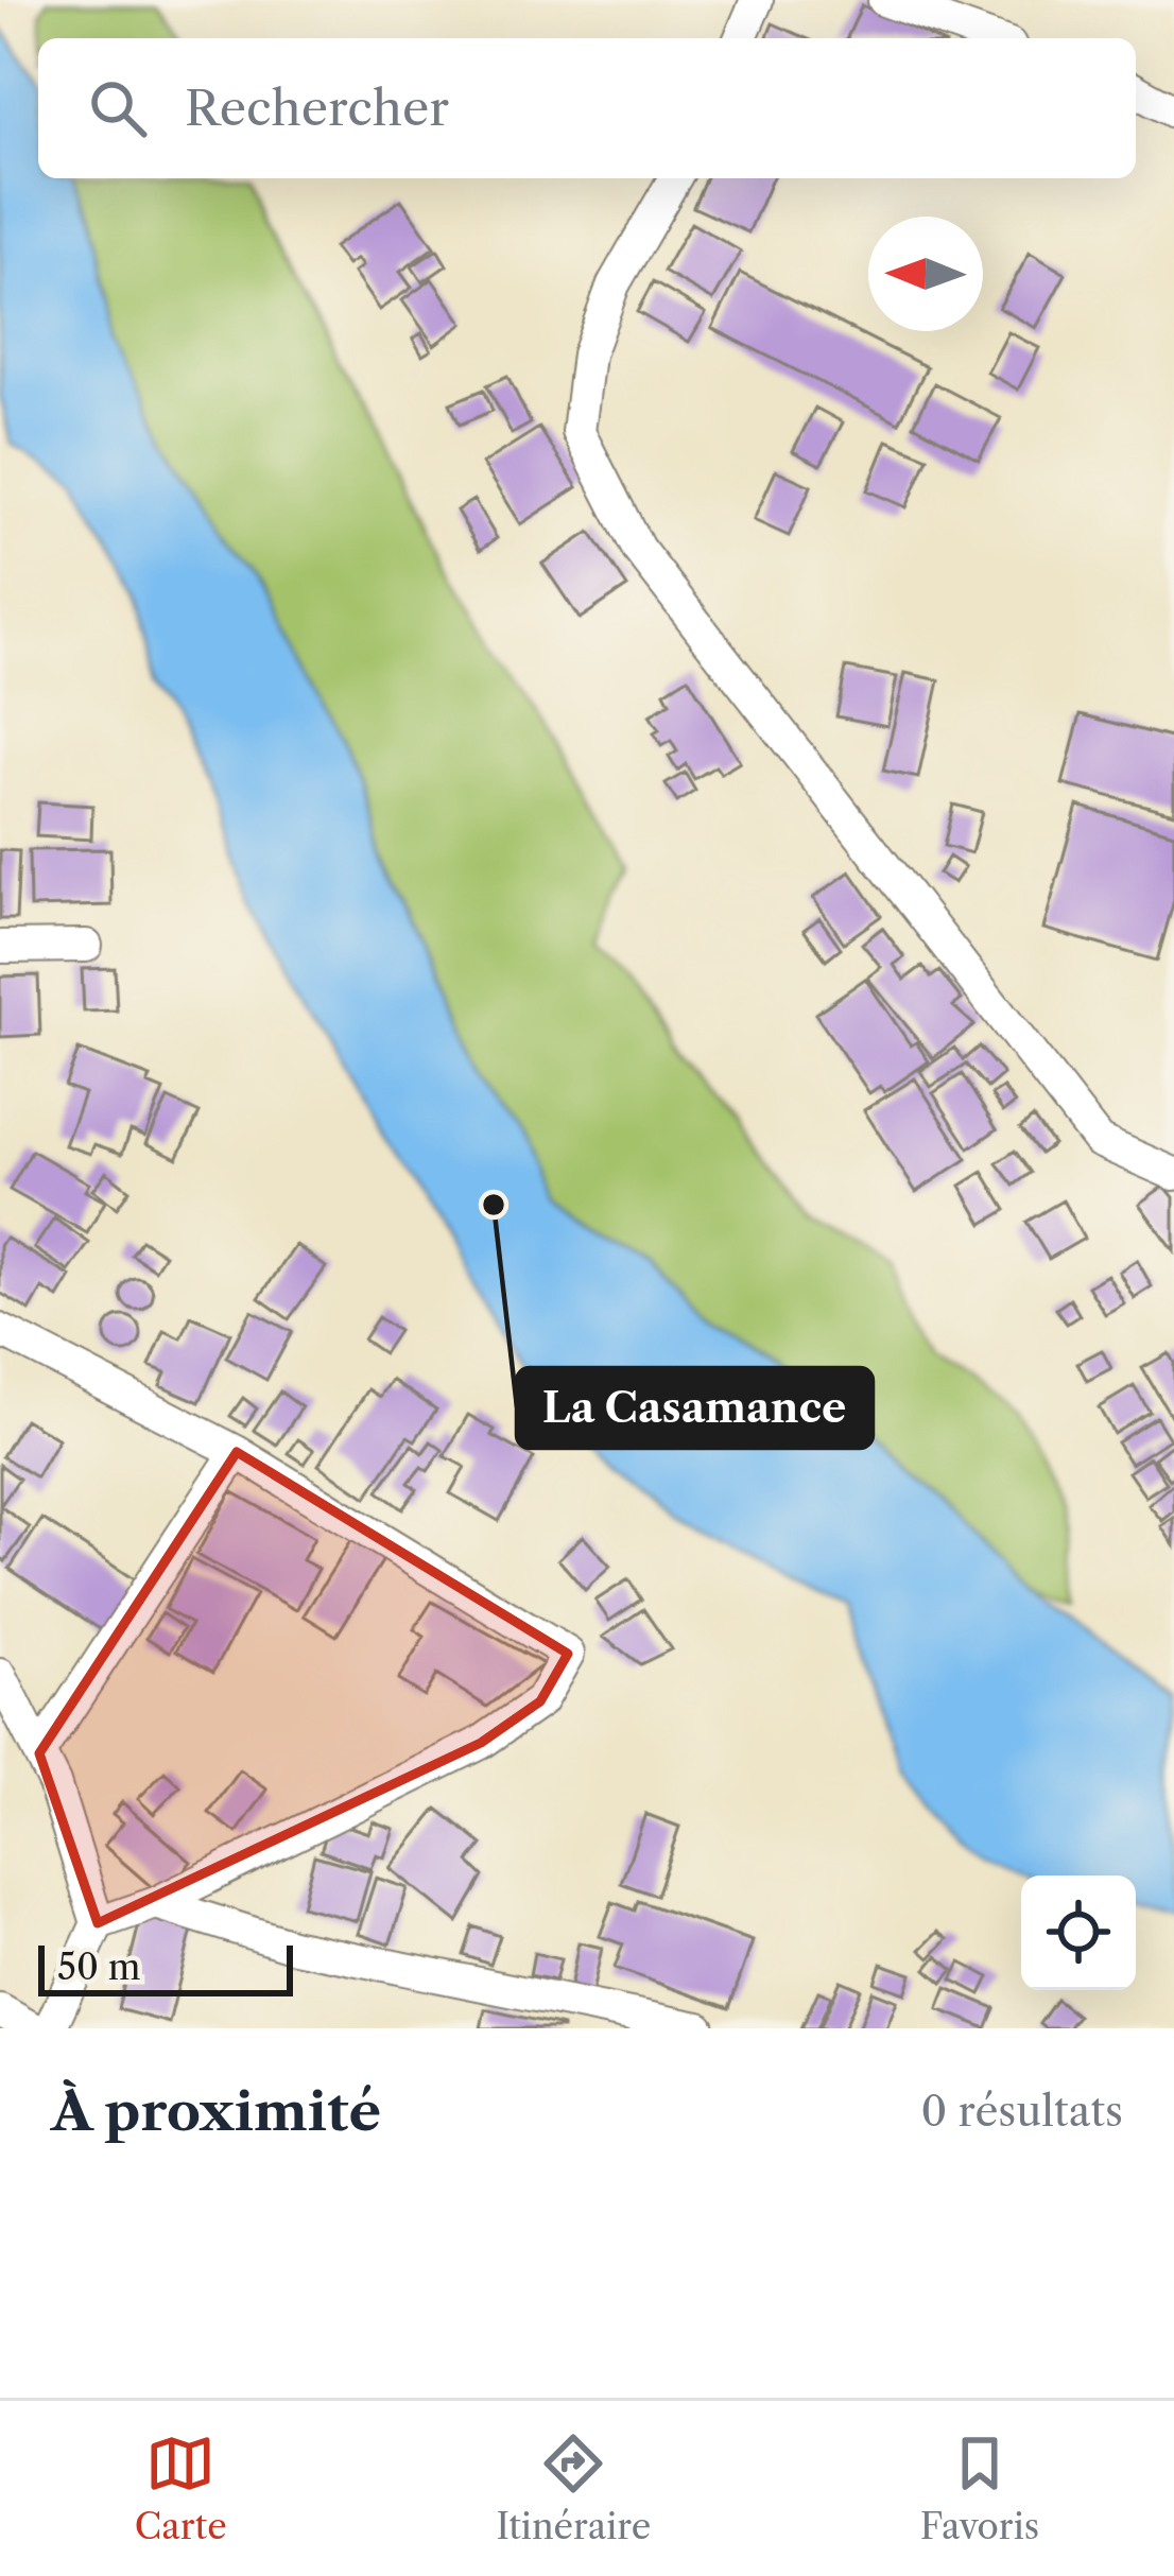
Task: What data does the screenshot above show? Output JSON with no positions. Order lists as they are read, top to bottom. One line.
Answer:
{"places":["La Casamance"],"scale_bar":"50 m","north":"left","page":{"search":"Rechercher","scale":"50 m","heading":["À proximité","0 résultats"],"nav":["Carte","Itinéraire","Favoris"]}}
